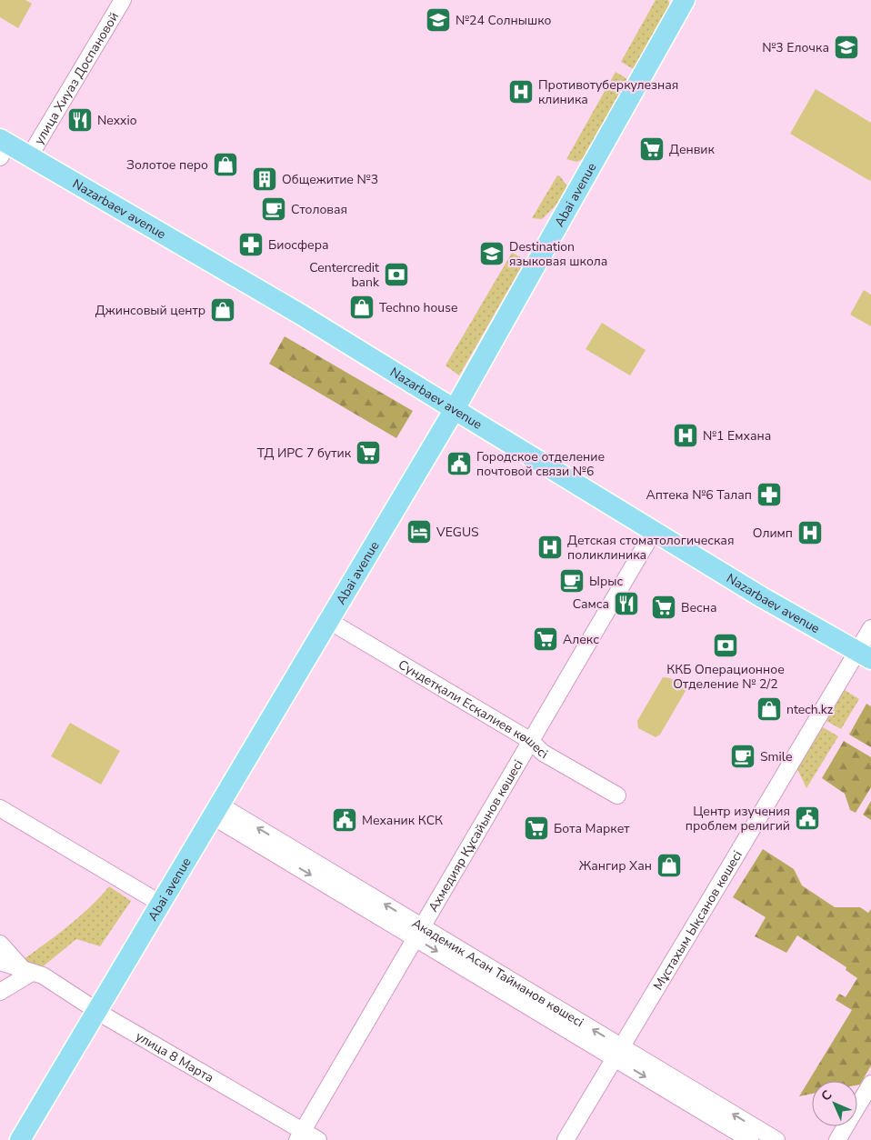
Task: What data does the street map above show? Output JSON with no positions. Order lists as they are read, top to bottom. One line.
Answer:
{"streets":{"main road":["Abai avenue","Nazarbaev avenue"],"street":["улица Хиуаз Доспановой","Сүндетқали Есқалиев көшесі","Ахмедияр Құсайынов көшесі","Мұстахым Ықсанов көшесі","Академик Асан Тайманов көшесі","улица 8 Марта"]},"crossings":[["улица Хиуаз Доспановой","Nazarbaev avenue"],["Abai avenue","Nazarbaev avenue"],["Abai avenue","Сүндетқали Есқалиев көшесі"],["Abai avenue","Академик Асан Тайманов көшесі"],["Abai avenue","улица 8 Марта"],["Nazarbaev avenue","Ахмедияр Құсайынов көшесі"],["Nazarbaev avenue","Мұстахым Ықсанов көшесі"],["Сүндетқали Есқалиев көшесі","Ахмедияр Құсайынов көшесі"],["Ахмедияр Құсайынов көшесі","Академик Асан Тайманов көшесі"],["Ахмедияр Құсайынов көшесі","улица 8 Марта"],["Мұстахым Ықсанов көшесі","Академик Асан Тайманов көшесі"]],"places":{"school or university":["№24 Солнышко","№3 Елочка","Destination языковая школа"],"hospital":["Противотуберкулезная клиника","№1 Емхана","Олимп","Детская стоматологическая поликлиника"],"restaurant":["Nexxio","Самса"],"supermarket":["Денвик","ТД ИРС 7 бутик","Весна","Алекс","Бота Маркет"],"shop":["Золотое перо","Techno house","Джинсовый центр","ntech.kz","Жангир Хан"],"building":["Общежитие №3"],"cafe":["Столовая","Ырыс","Smile"],"pharmacy":["Биосфера","Аптека №6 Талап"],"bank":["Centercredit bank","ККБ Операционное Отделение № 2/2"],"public building":["Городское отделение почтовой связи №6","Центр изучения проблем религий","Механик КСК"],"hotel":["VEGUS"]},"north":"top left"}
